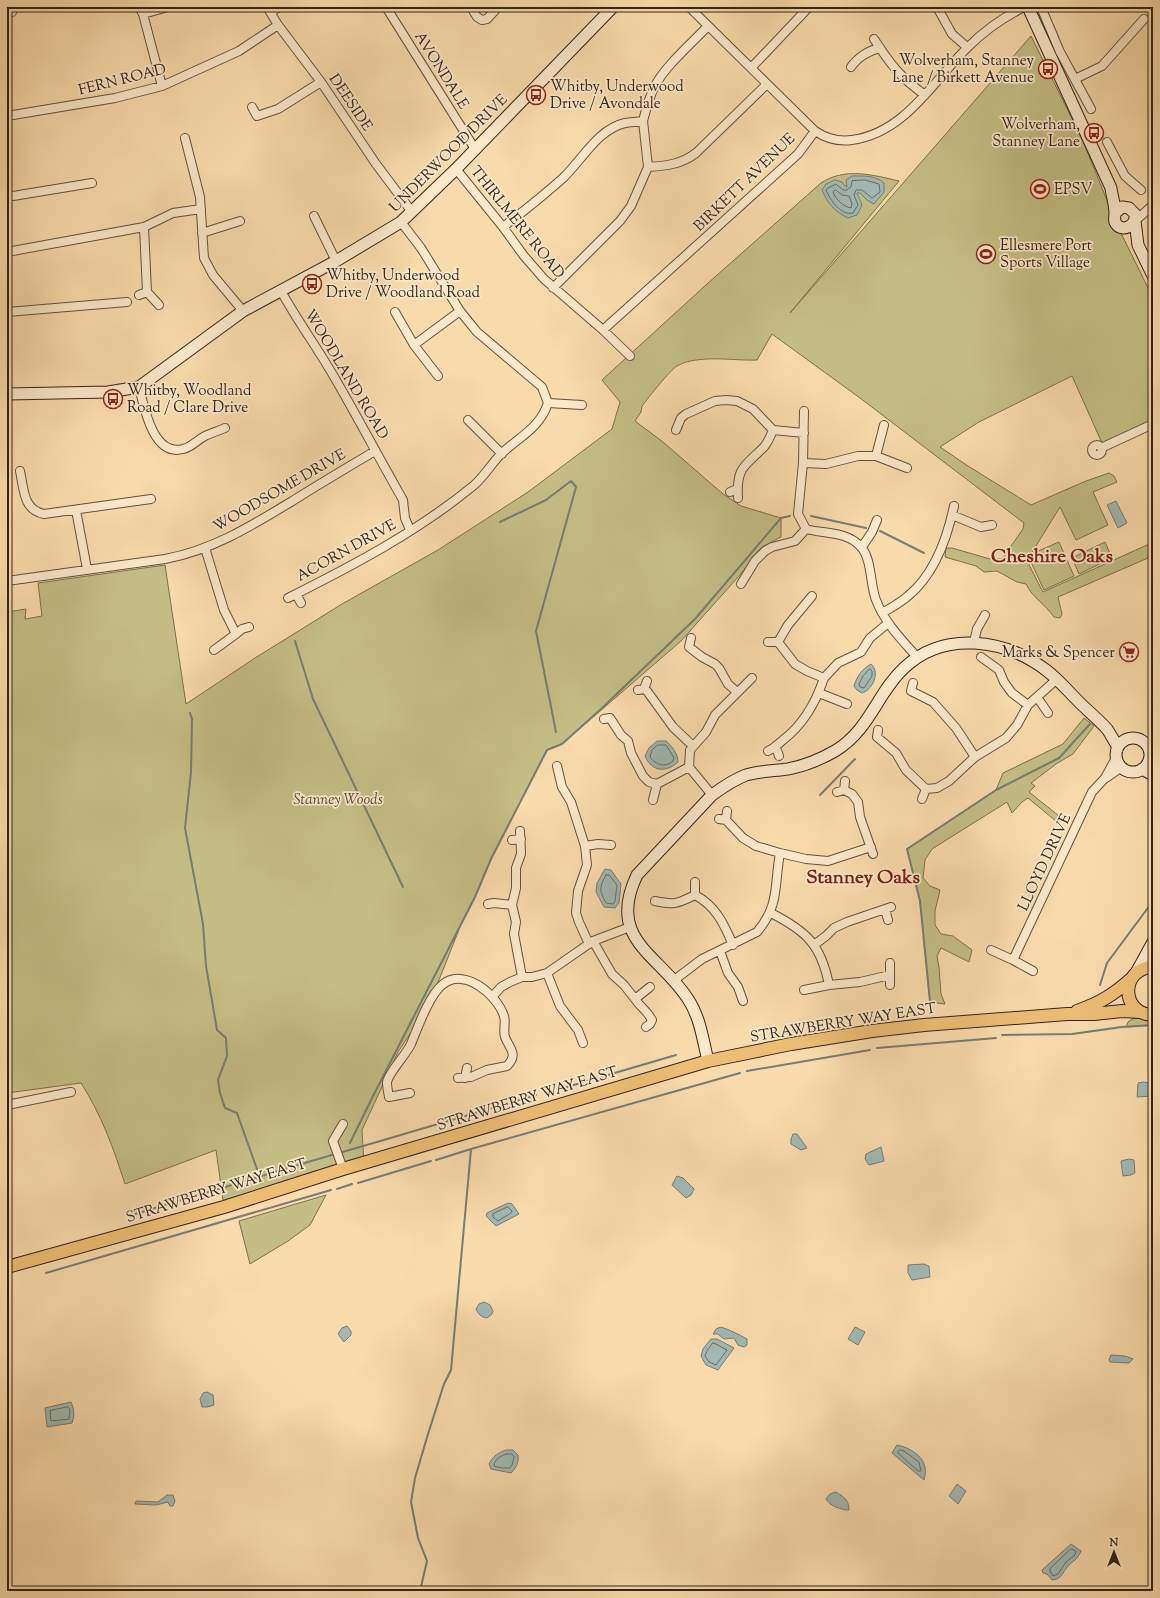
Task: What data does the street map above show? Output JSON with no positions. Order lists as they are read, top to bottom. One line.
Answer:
{"streets":{"main road":["STRAWBERRY WAY EAST"],"street":["AVONDALE","FERN ROAD","DEESIDE","UNDERWOOD DRIVE","BIRKETT AVENUE","THIRLMERE ROAD","WOODLAND ROAD","WOODSOME DRIVE","ACORN DRIVE","LLOYD DRIVE"]},"crossings":[["AVONDALE","UNDERWOOD DRIVE"],["FERN ROAD","DEESIDE"],["DEESIDE","UNDERWOOD DRIVE"],["UNDERWOOD DRIVE","THIRLMERE ROAD"],["UNDERWOOD DRIVE","WOODLAND ROAD"],["BIRKETT AVENUE","THIRLMERE ROAD"],["WOODLAND ROAD","WOODSOME DRIVE"],["WOODLAND ROAD","ACORN DRIVE"]],"districts":["Cheshire Oaks","Stanney Oaks"],"parks":["Stanney Woods"],"places":{"bus stop":["Wolverham, Stanney Lane / Birkett Avenue","Whitby, Underwood Drive / Avondale","Wolverham, Stanney Lane","Whitby, Underwood Drive / Woodland Road","Whitby, Woodland Road / Clare Drive"],"sports":["EPSV","Ellesmere Port Sports Village"],"supermarket":["Marks & Spencer"]},"north":"top"}
